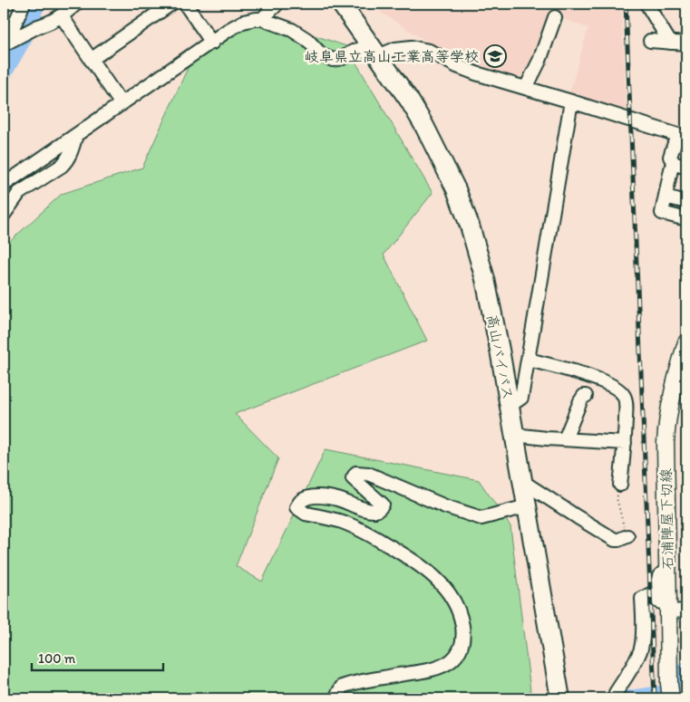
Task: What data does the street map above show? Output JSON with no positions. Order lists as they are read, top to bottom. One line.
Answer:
{"streets":{"highway":["高山バイパス"],"main road":["石浦陣屋下切線"]},"places":{"school or university":["岐阜県立高山工業高等学校"]},"scale_bar":"100 m"}
